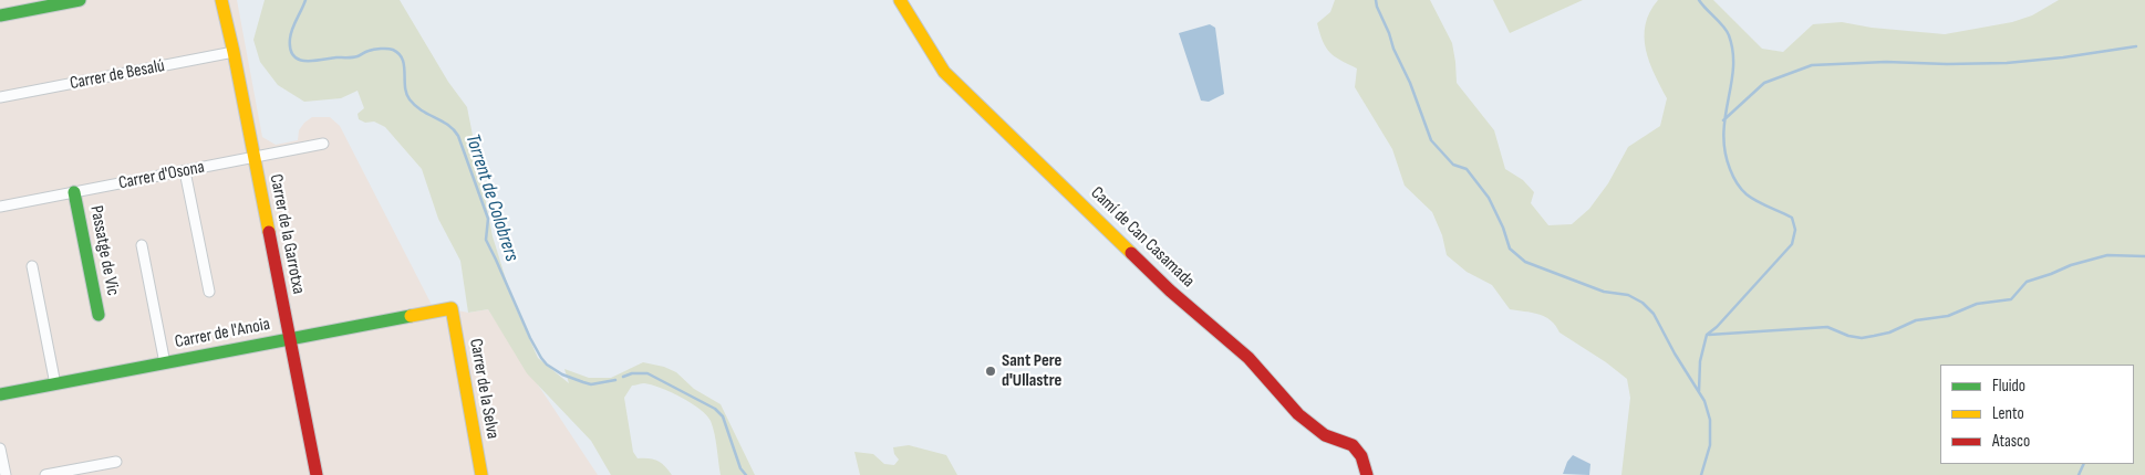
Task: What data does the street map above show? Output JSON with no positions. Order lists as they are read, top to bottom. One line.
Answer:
{"streets":{"street":["Carrer de Besalú","Carrer d'Osona","Carrer de la Garrotxa","Camí de Can Casamada","Passatge de Vic","Carrer de l'Anoia","Carrer de la Selva"]},"crossings":[["Carrer de Besalú","Carrer de la Garrotxa"],["Carrer d'Osona","Carrer de la Garrotxa"],["Carrer d'Osona","Passatge de Vic"],["Carrer de la Garrotxa","Carrer de l'Anoia"],["Carrer de l'Anoia","Carrer de la Selva"]],"water":["Torrent de Colobrers"],"places":["Sant Pere d'Ullastre"],"legend":["Fluido","Lento","Atasco"]}
